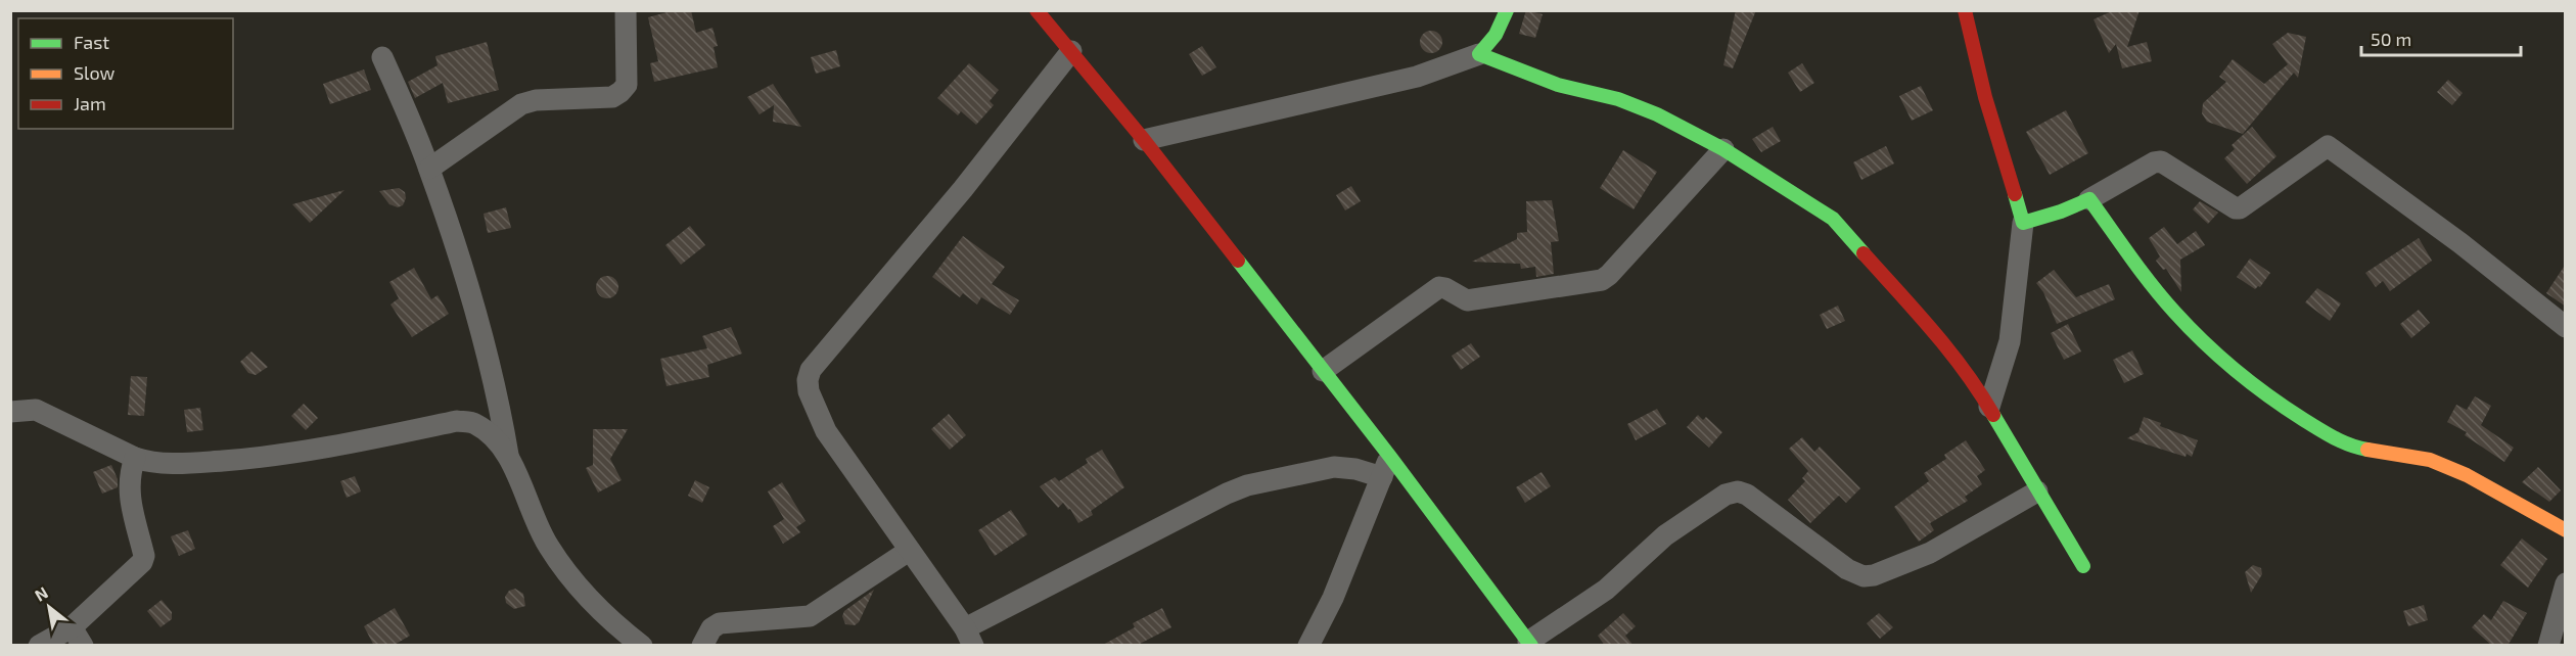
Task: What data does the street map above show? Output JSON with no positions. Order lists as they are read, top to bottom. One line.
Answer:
{"legend":["Fast","Slow","Jam"],"scale_bar":"50 m","north":"top left"}
